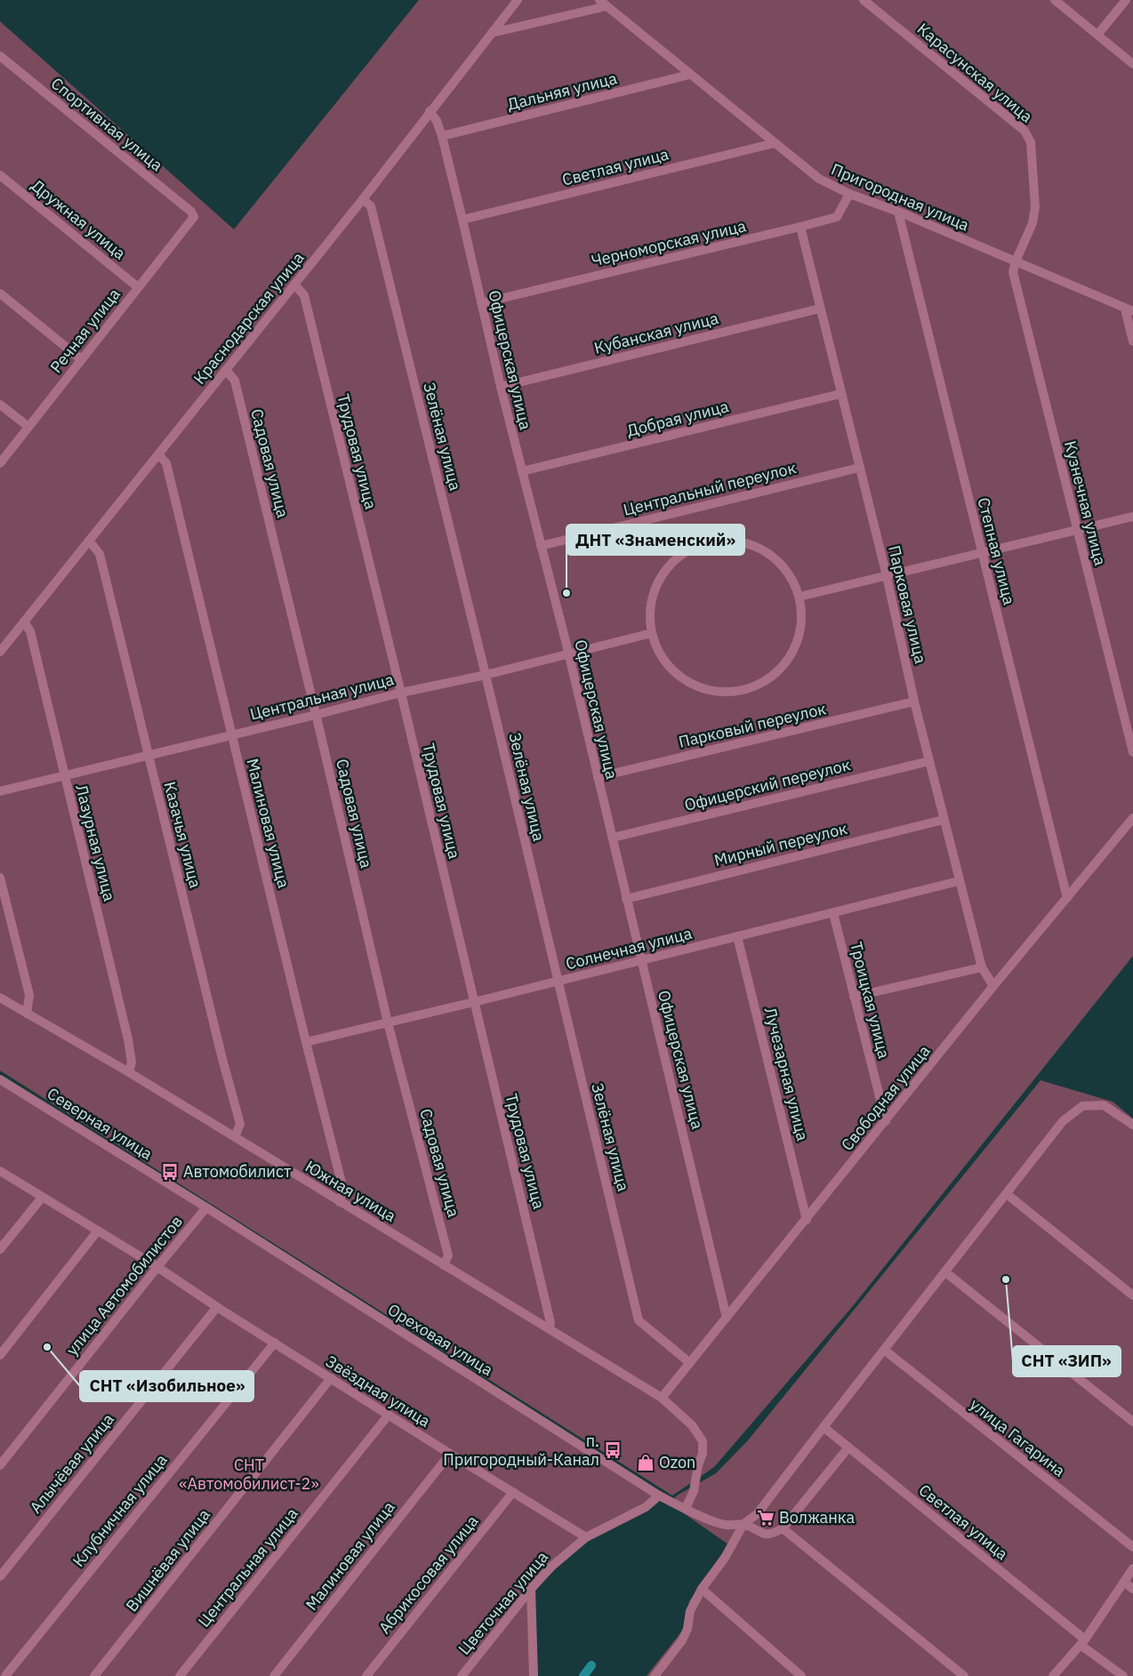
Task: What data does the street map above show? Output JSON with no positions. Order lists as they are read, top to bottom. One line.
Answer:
{"streets":{"street":["Карасунская улица","Дальняя улица","Спортивная улица","Светлая улица","Пригородная улица","Дружная улица","Черноморская улица","Краснодарская улица","Речная улица","Кубанская улица","Офицерская улица","Добрая улица","Зелёная улица","Трудовая улица","Садовая улица","Центральный переулок","Кузнечная улица","Степная улица","Парковая улица","Центральная улица","Парковый переулок","Офицерский переулок","Малиновая улица","Казачья улица","Лазурная улица","Мирный переулок","Солнечная улица","Троицкая улица","Лучезарная улица","Свободная улица","Северная улица","Южная улица","улица Автомобилистов","Ореховая улица","Звёздная улица","улица Гагарина","Алычёвая улица","Клубничная улица","Вишнёвая улица","Абрикосовая улица","Цветочная улица"]},"crossings":[["Карасунская улица","Пригородная улица"],["Карасунская улица","Кузнечная улица"],["Дальняя улица","Пригородная улица"],["Дальняя улица","Офицерская улица"],["Спортивная улица","Речная улица"],["Светлая улица","Пригородная улица"],["Светлая улица","Офицерская улица"],["Пригородная улица","Черноморская улица"],["Пригородная улица","Кузнечная улица"],["Пригородная улица","Степная улица"],["Дружная улица","Речная улица"],["Черноморская улица","Офицерская улица"],["Черноморская улица","Парковая улица"],["Краснодарская улица","Офицерская улица"],["Краснодарская улица","Зелёная улица"],["Краснодарская улица","Трудовая улица"],["Краснодарская улица","Садовая улица"],["Краснодарская улица","Малиновая улица"],["Краснодарская улица","Казачья улица"],["Краснодарская улица","Лазурная улица"],["Кубанская улица","Офицерская улица"],["Кубанская улица","Парковая улица"],["Офицерская улица","Добрая улица"],["Офицерская улица","Центральный переулок"],["Офицерская улица","Центральная улица"],["Офицерская улица","Парковый переулок"],["Офицерская улица","Офицерский переулок"],["Офицерская улица","Мирный переулок"],["Офицерская улица","Солнечная улица"],["Офицерская улица","Свободная улица"],["Добрая улица","Парковая улица"],["Зелёная улица","Центральная улица"],["Зелёная улица","Солнечная улица"],["Зелёная улица","Свободная улица"],["Трудовая улица","Центральная улица"],["Трудовая улица","Солнечная улица"],["Трудовая улица","Южная улица"],["Садовая улица","Центральная улица"],["Садовая улица","Солнечная улица"],["Садовая улица","Южная улица"],["Центральный переулок","Парковая улица"],["Степная улица","Свободная улица"],["Парковая улица","Парковый переулок"],["Парковая улица","Офицерский переулок"],["Парковая улица","Мирный переулок"],["Парковая улица","Солнечная улица"],["Парковая улица","Свободная улица"],["Центральная улица","Малиновая улица"],["Центральная улица","Казачья улица"],["Центральная улица","Лазурная улица"],["Центральная улица","Звёздная улица"],["Малиновая улица","Солнечная улица"],["Малиновая улица","Южная улица"],["Малиновая улица","Звёздная улица"],["Казачья улица","Южная улица"],["Лазурная улица","Южная улица"],["Солнечная улица","Троицкая улица"],["Солнечная улица","Лучезарная улица"],["Троицкая улица","Свободная улица"],["Лучезарная улица","Свободная улица"],["Свободная улица","Южная улица"],["Северная улица","улица Автомобилистов"],["Северная улица","Ореховая улица"],["Южная улица","Ореховая улица"],["улица Автомобилистов","Ореховая улица"],["улица Автомобилистов","Звёздная улица"],["Ореховая улица","Цветочная улица"],["Звёздная улица","Алычёвая улица"],["Звёздная улица","Клубничная улица"],["Звёздная улица","Вишнёвая улица"],["Звёздная улица","Абрикосовая улица"],["Звёздная улица","Цветочная улица"]],"parks":["СНТ «Автомобилист-2»"],"places":{"other":["ДНТ «Знаменский»","СНТ «ЗИП»","СНТ «Изобильное»"],"bus stop":["Автомобилист","п. Пригородный-Канал"],"shop":["Ozon"],"supermarket":["Волжанка"]}}
